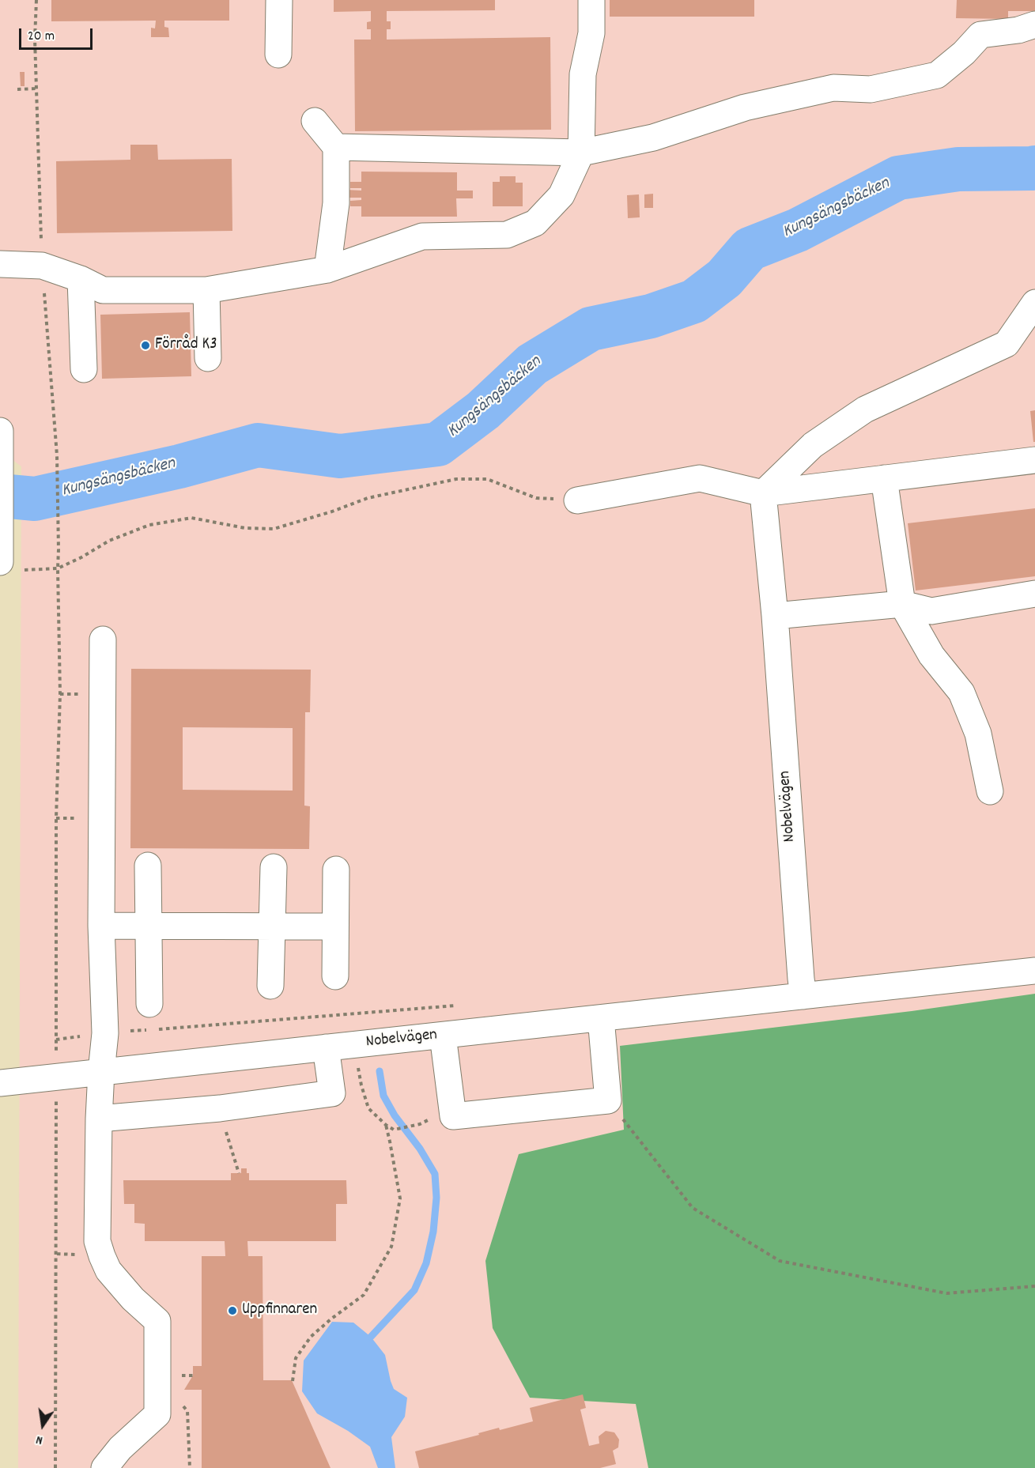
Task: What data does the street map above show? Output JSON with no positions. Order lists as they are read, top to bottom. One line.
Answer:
{"streets":{"street":["Nobelvägen"]},"water":["Kungsängsbäcken"],"places":["Förråd K3","Uppfinnaren"],"scale_bar":"20 m","north":"bottom"}
